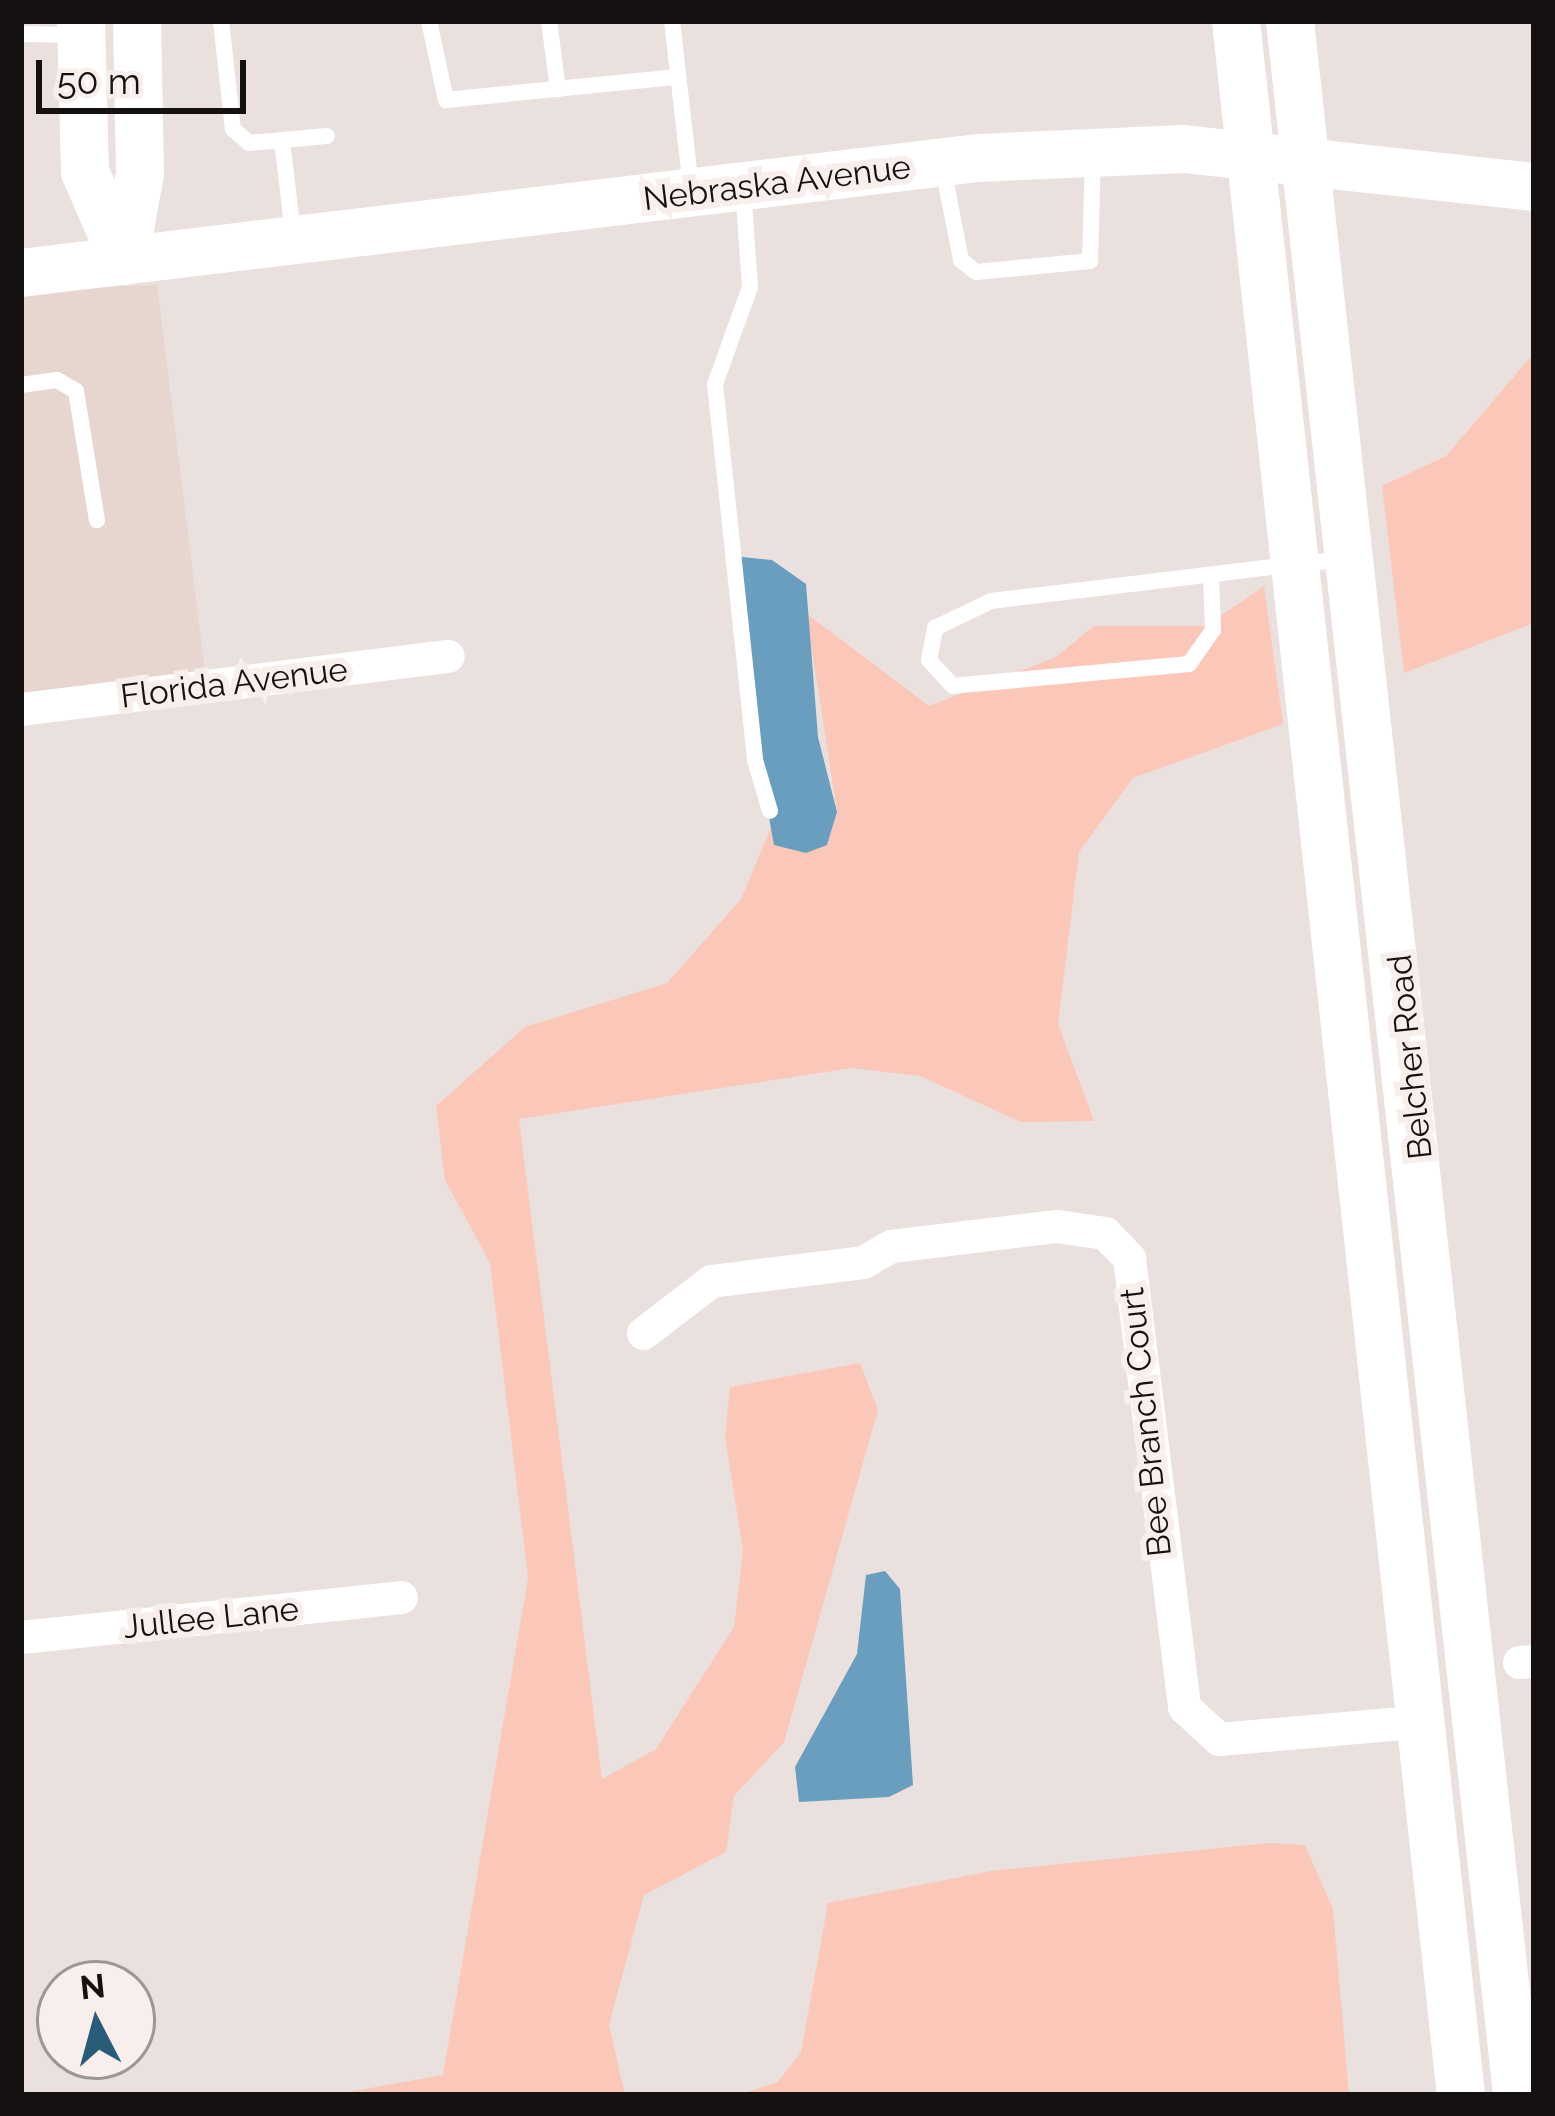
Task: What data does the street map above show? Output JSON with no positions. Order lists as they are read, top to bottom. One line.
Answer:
{"streets":{"main road":["Nebraska Avenue","Belcher Road"],"street":["Florida Avenue","Bee Branch Court","Jullee Lane"]},"crossings":[["Nebraska Avenue","Belcher Road"],["Belcher Road","Bee Branch Court"]],"scale_bar":"50 m","north":"top"}
